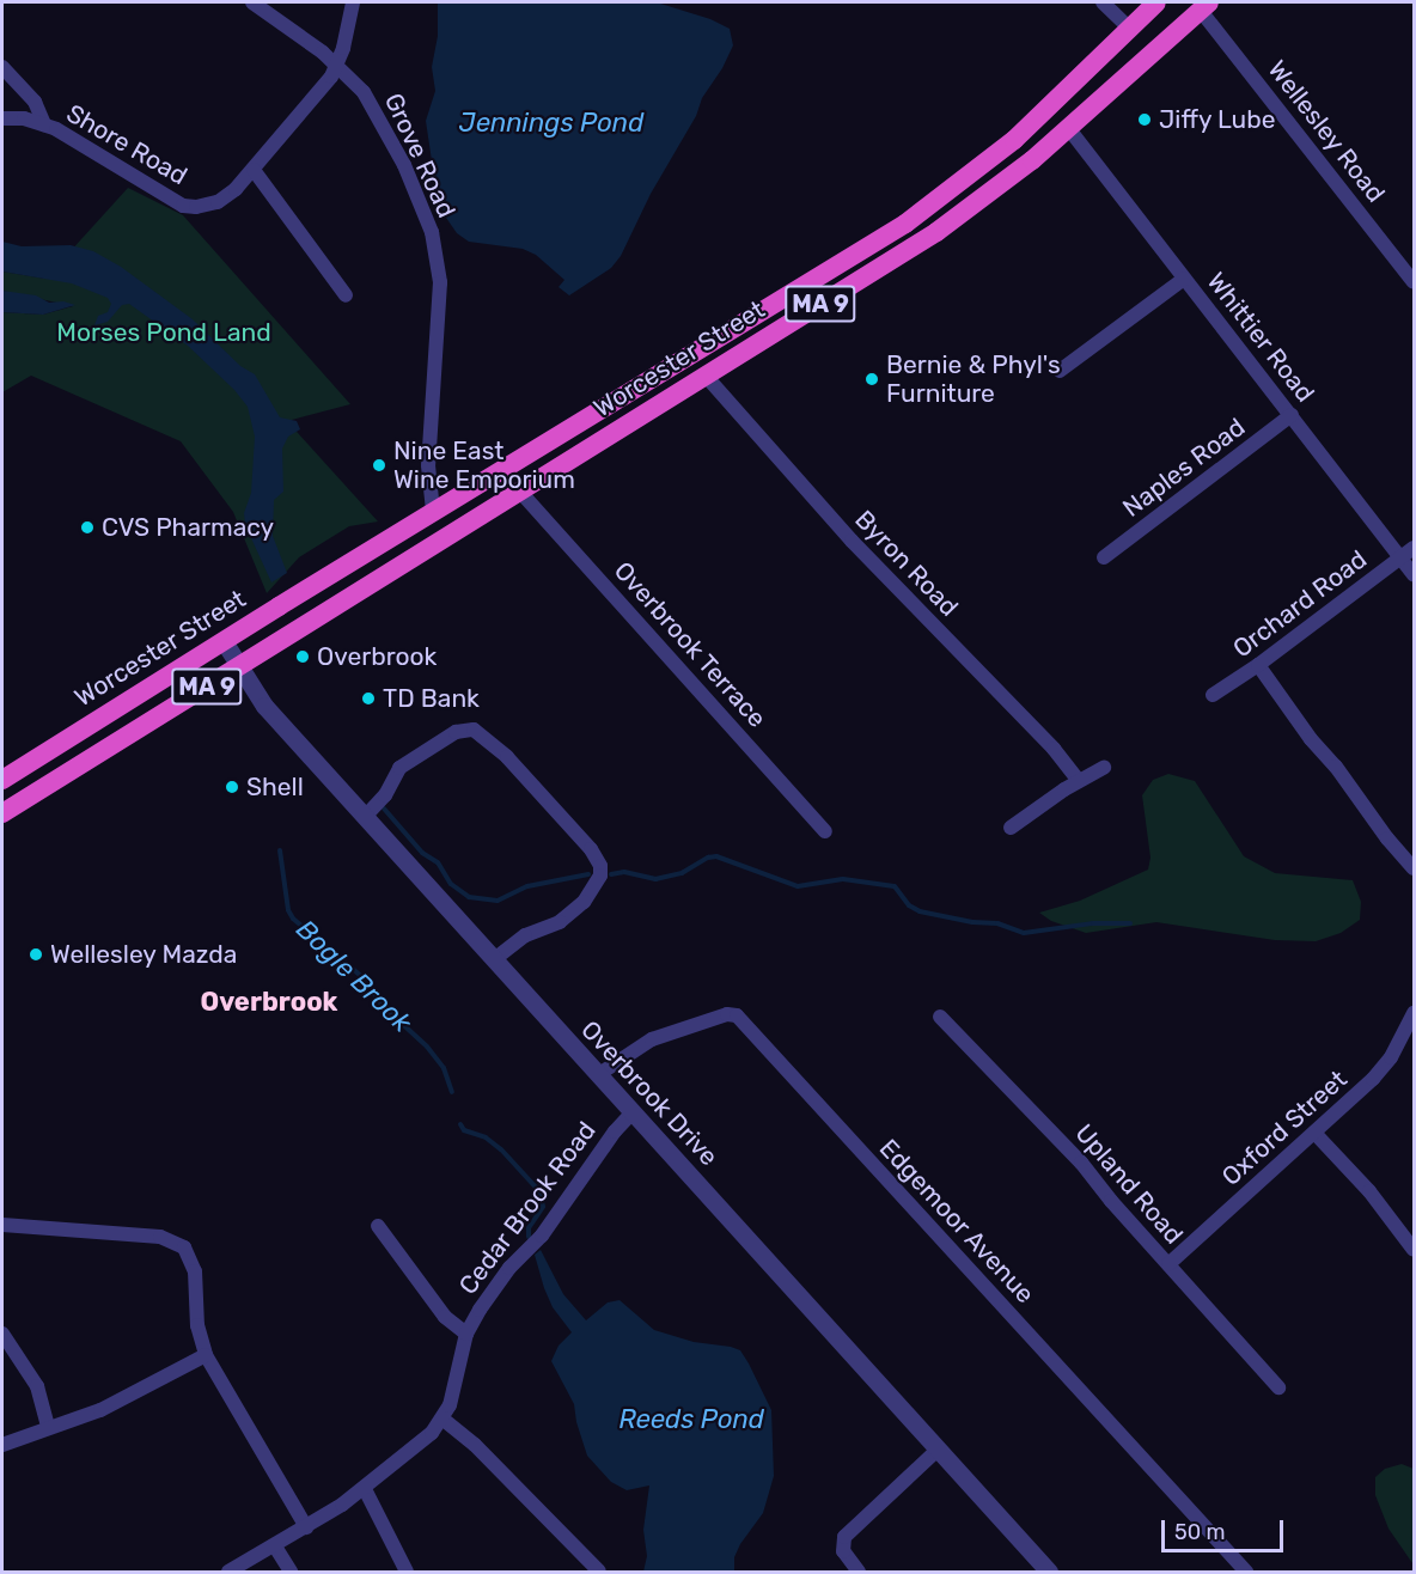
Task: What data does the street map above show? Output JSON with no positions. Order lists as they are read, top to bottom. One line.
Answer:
{"streets":{"highway":["MA 9","Worcester Street"],"street":["Wellesley Road","Shore Road","Grove Road","Whittier Road","Naples Road","Byron Road","Orchard Road","Overbrook Terrace","Overbrook Drive","Oxford Street","Upland Road","Cedar Brook Road","Edgemoor Avenue"]},"crossings":[["Wellesley Road","Worcester Street"],["Shore Road","Grove Road"],["Grove Road","Worcester Street"],["Whittier Road","Worcester Street"],["Whittier Road","Naples Road"],["Whittier Road","Orchard Road"],["Worcester Street","Byron Road"],["Worcester Street","Overbrook Terrace"],["Worcester Street","Overbrook Drive"],["Overbrook Drive","Cedar Brook Road"],["Overbrook Drive","Edgemoor Avenue"],["Oxford Street","Upland Road"]],"districts":["Overbrook"],"water":["Jennings Pond","Bogle Brook","Reeds Pond"],"parks":["Morses Pond Land"],"places":["Jiffy Lube","Bernie & Phyl's Furniture","Nine East Wine Emporium","CVS Pharmacy","Overbrook","TD Bank","Shell","Wellesley Mazda"],"scale_bar":"50 m"}
